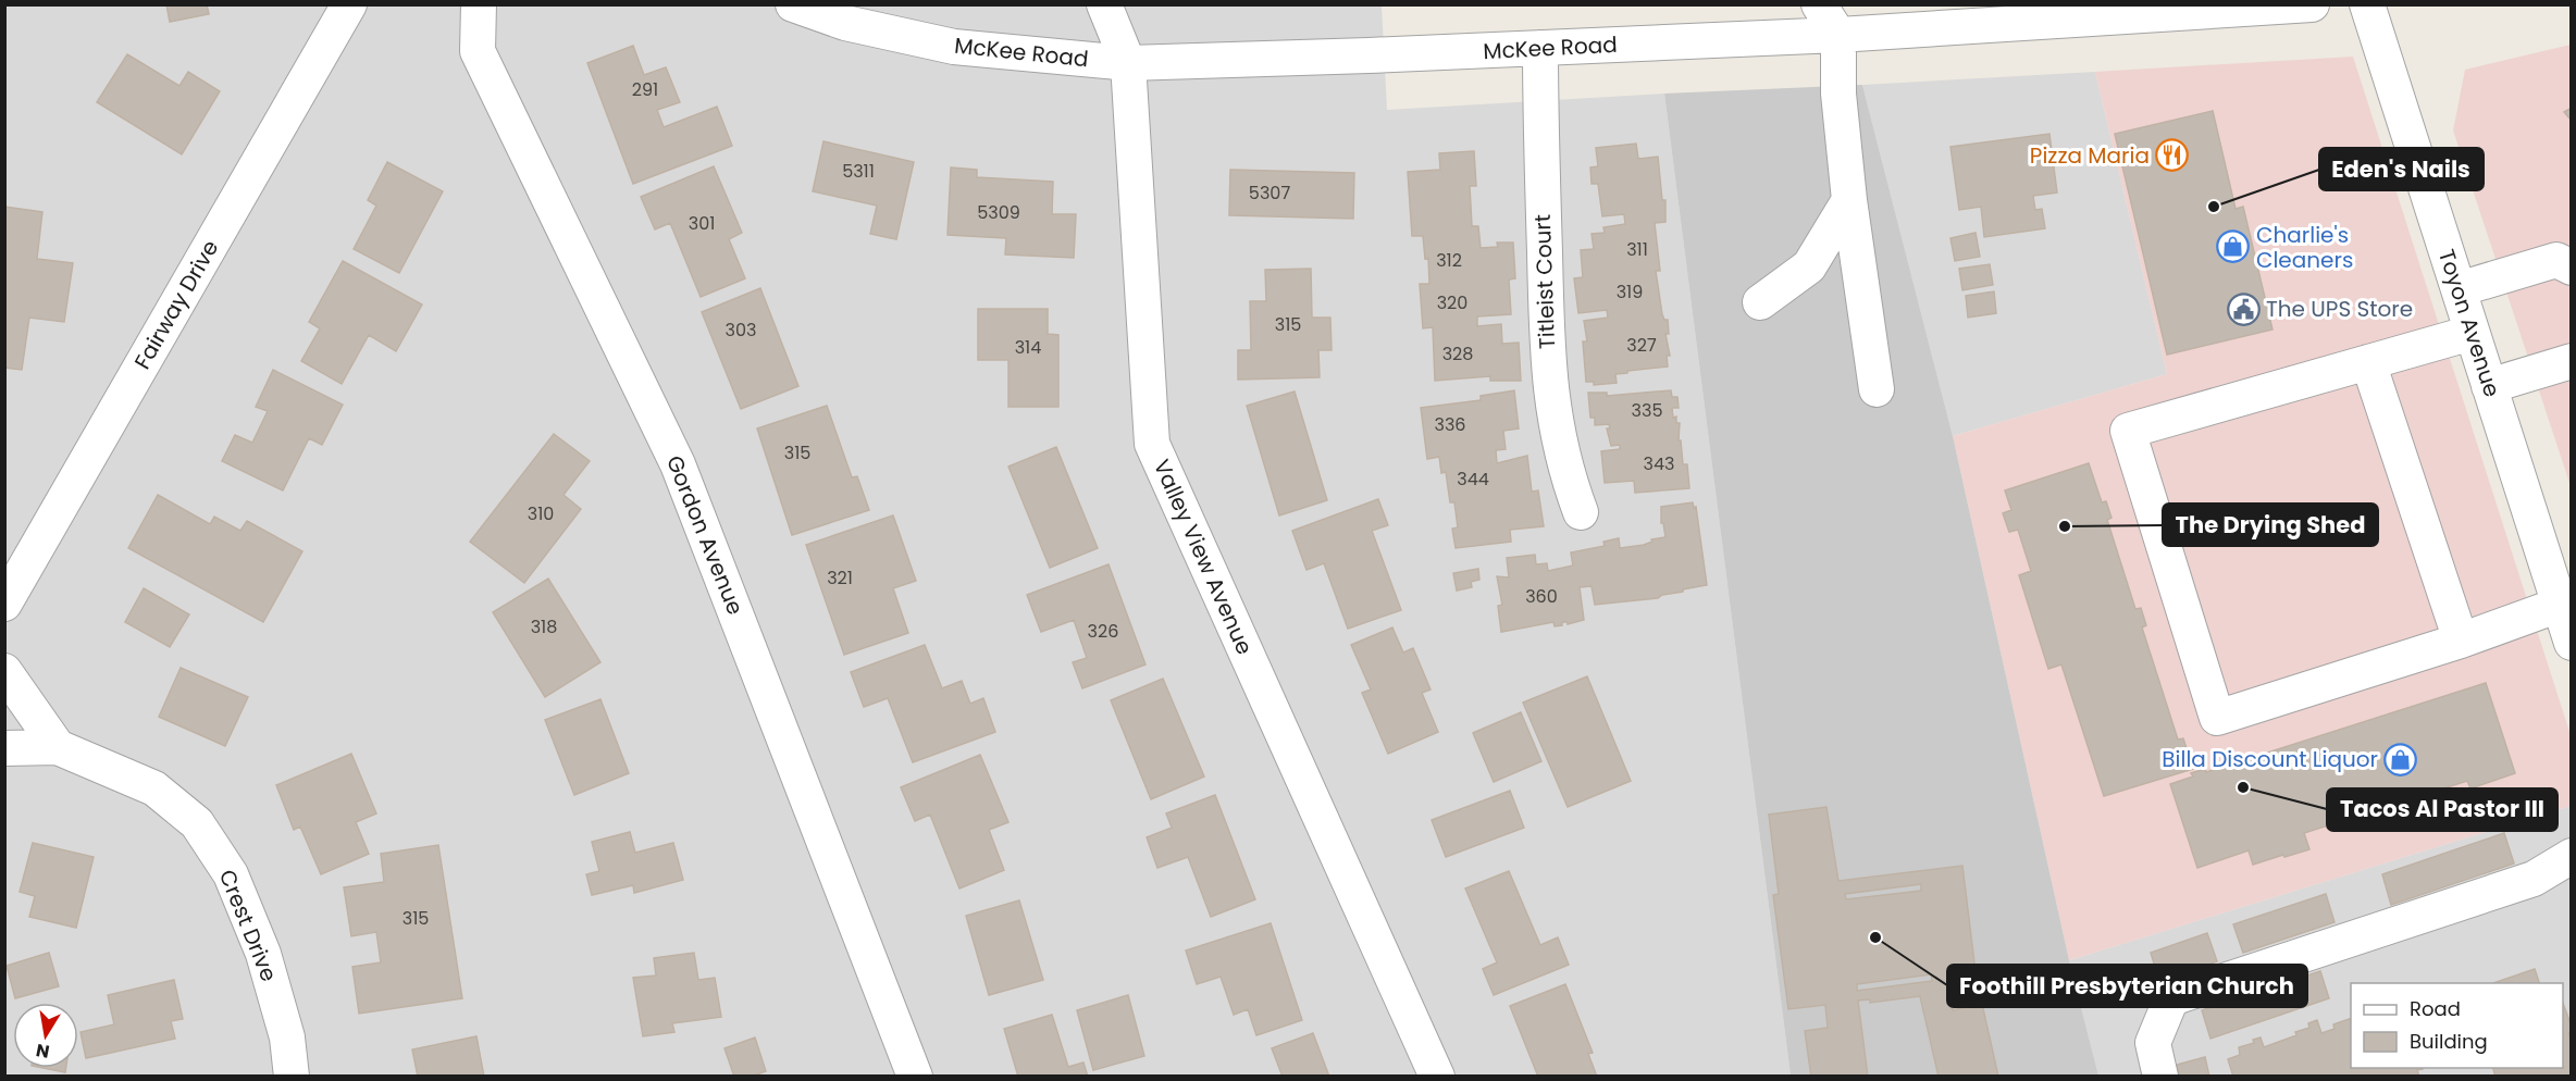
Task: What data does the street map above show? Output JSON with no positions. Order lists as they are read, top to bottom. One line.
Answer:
{"streets":{"street":["McKee Road","Titleist Court","Fairway Drive","Toyon Avenue","Gordon Avenue","Valley View Avenue","Crest Drive"]},"crossings":[["McKee Road","Titleist Court"],["McKee Road","Valley View Avenue"]],"places":{"restaurant":["Pizza Maria"],"other":["Eden's Nails","The Drying Shed","Tacos Al Pastor III","Foothill Presbyterian Church"],"shop":["Charlie's Cleaners","Billa Discount Liquor"],"public building":["The UPS Store"]},"house_numbers":["291","5311","5307","5309","301","311","312","319","320","315","303","327","314","328","335","336","315","343","344","310","321","360","318","326","315"],"legend":["Road","Building"],"north":"bottom"}
